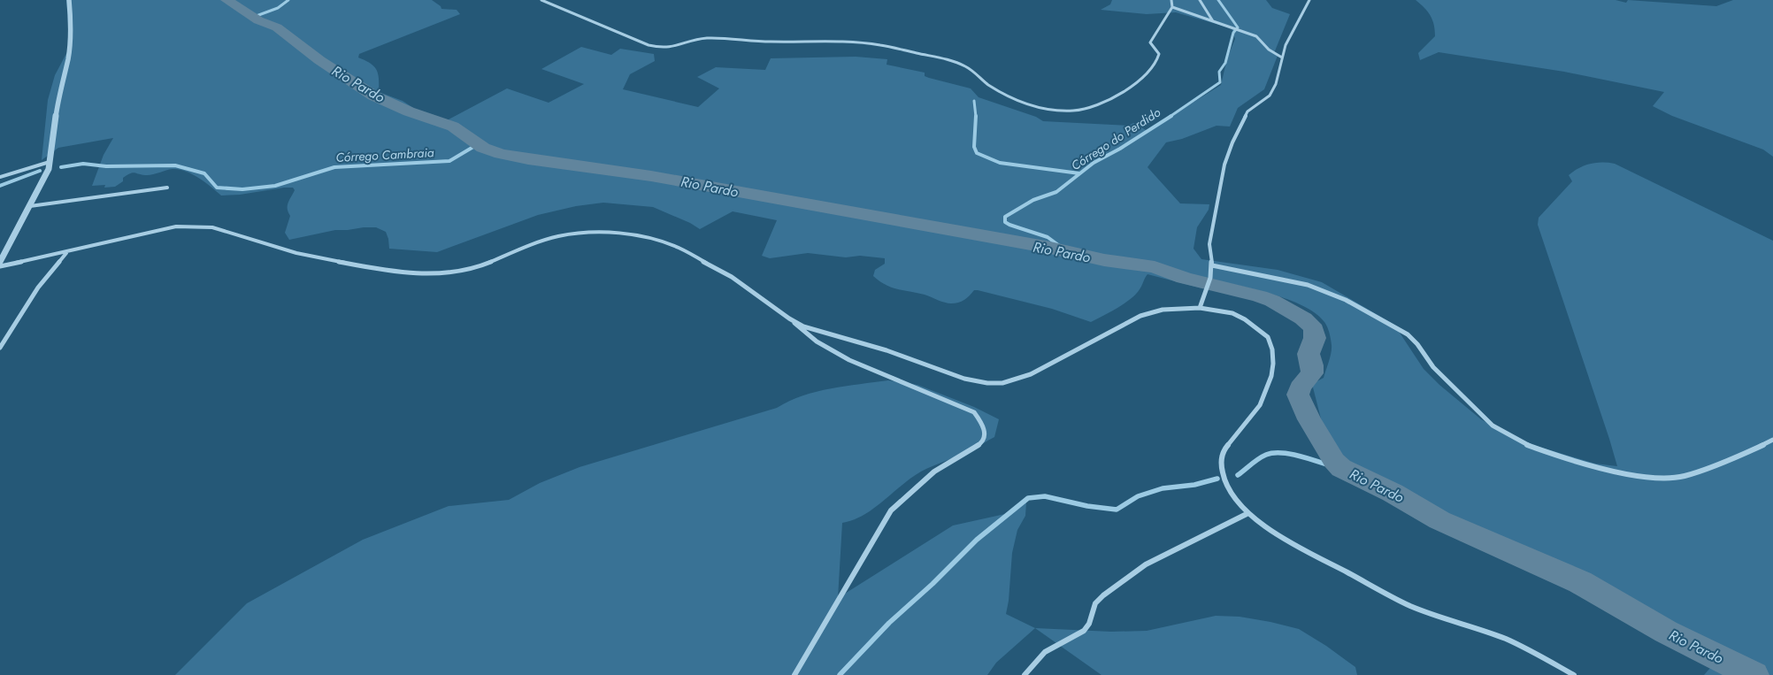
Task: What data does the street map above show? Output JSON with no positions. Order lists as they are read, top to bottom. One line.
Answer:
{"water":["Rio Pardo","Córrego do Perdido","Córrego Cambraia"]}
